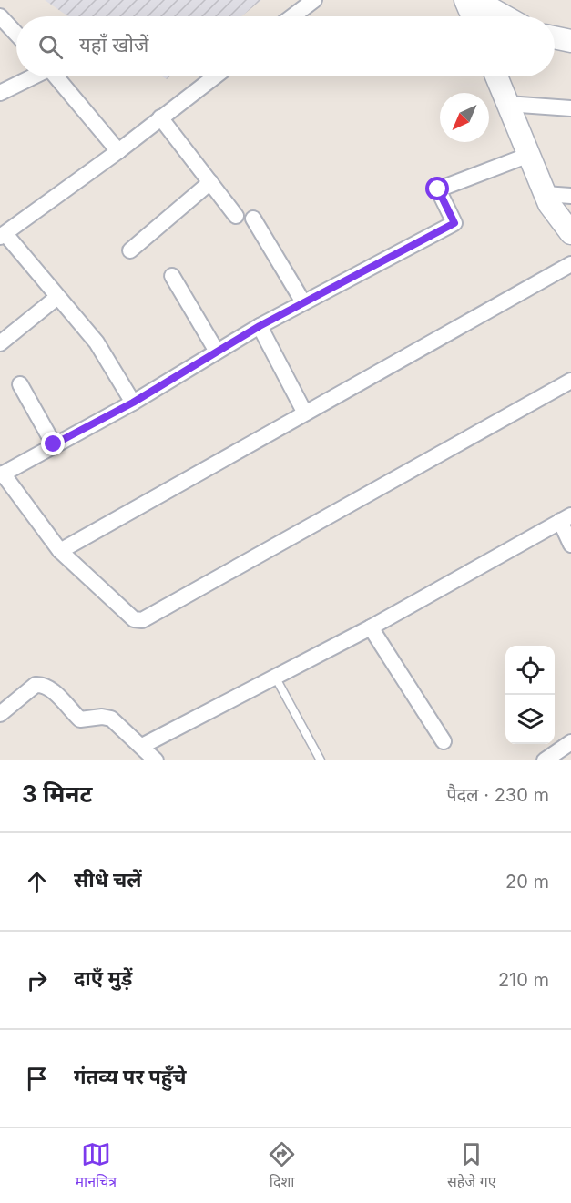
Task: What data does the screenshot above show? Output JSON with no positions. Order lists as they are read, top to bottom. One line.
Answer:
{"north":"bottom left","page":{"search":"यहाँ खोजें","heading":["3 मिनट","पैदल · 230 m"],"list":[["सीधे चलें","20 m"],["दाएँ मुड़ें","210 m"],"गंतव्य पर पहुँचे"],"nav":["मानचित्र","दिशा","सहेजे गए"]}}
